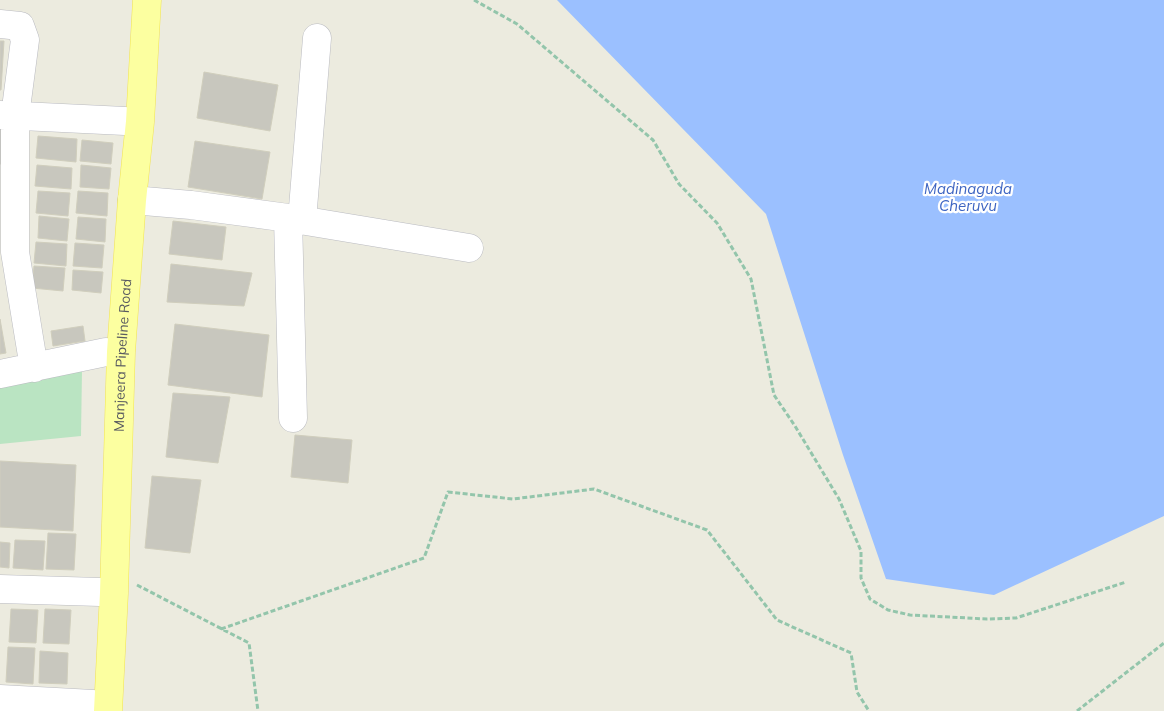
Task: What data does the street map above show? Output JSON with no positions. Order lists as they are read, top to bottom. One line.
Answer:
{"streets":{"main road":["Manjeera Pipeline Road"]},"water":["Madinaguda Cheruvu"]}
